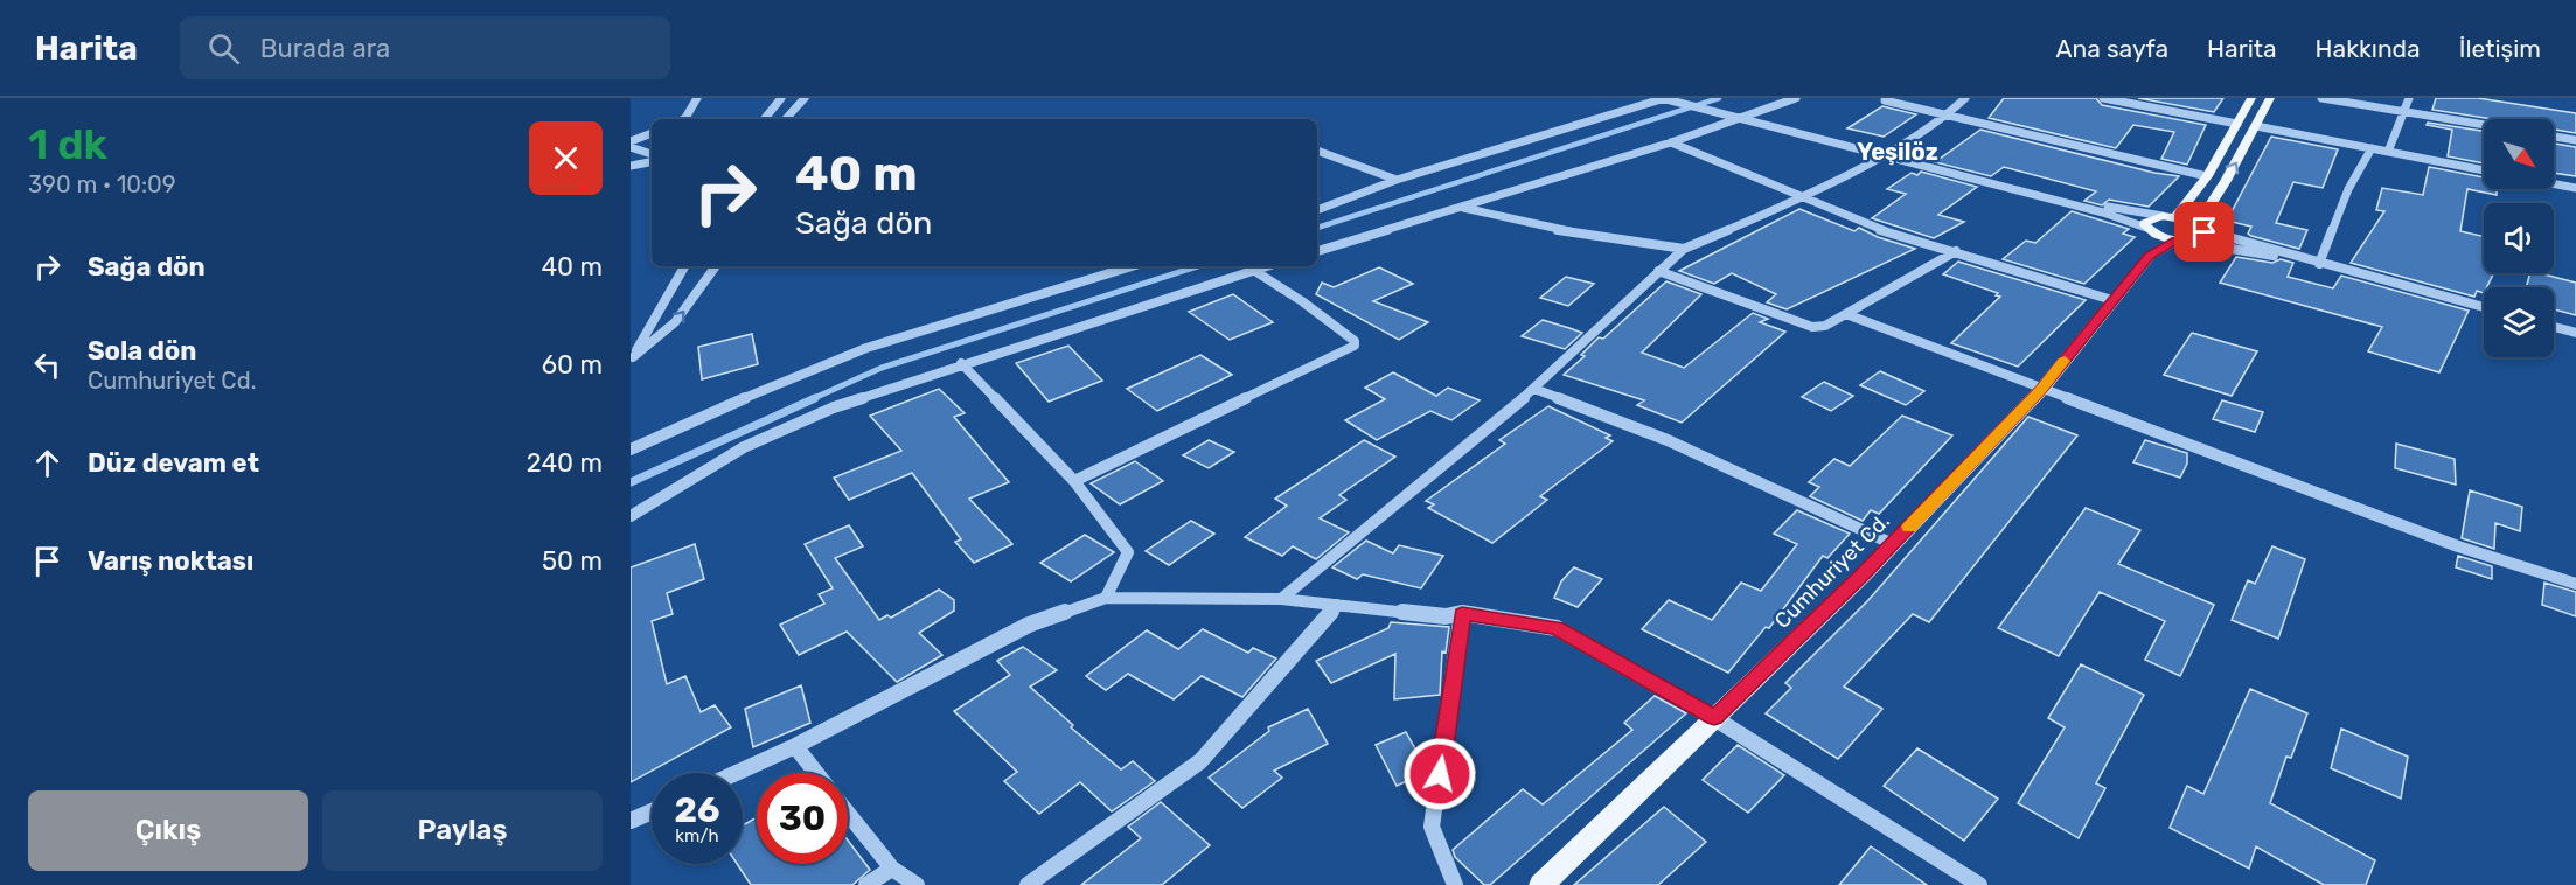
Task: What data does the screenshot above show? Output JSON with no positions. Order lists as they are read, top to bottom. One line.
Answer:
{"streets":{"main road":["Cumhuriyet Cd."]},"districts":["Yeşilöz"],"north":"bottom right","page":{"header":"Harita","search":"Burada ara","nav":["Ana sayfa","Harita","Hakkında","İletişim"],"heading":["1 dk","390 m · 10:09"],"turn":["40 m","Sağa dön"],"list":[{"name":"Sağa dön","value":"40 m"},{"name":"Sola dön","note":"Cumhuriyet Cd.","value":"60 m"},{"name":"Düz devam et","value":"240 m"},{"name":"Varış noktası","value":"50 m"}],"speed":"26 km/h","limit":"30","buttons":["Çıkış","Paylaş"]}}
